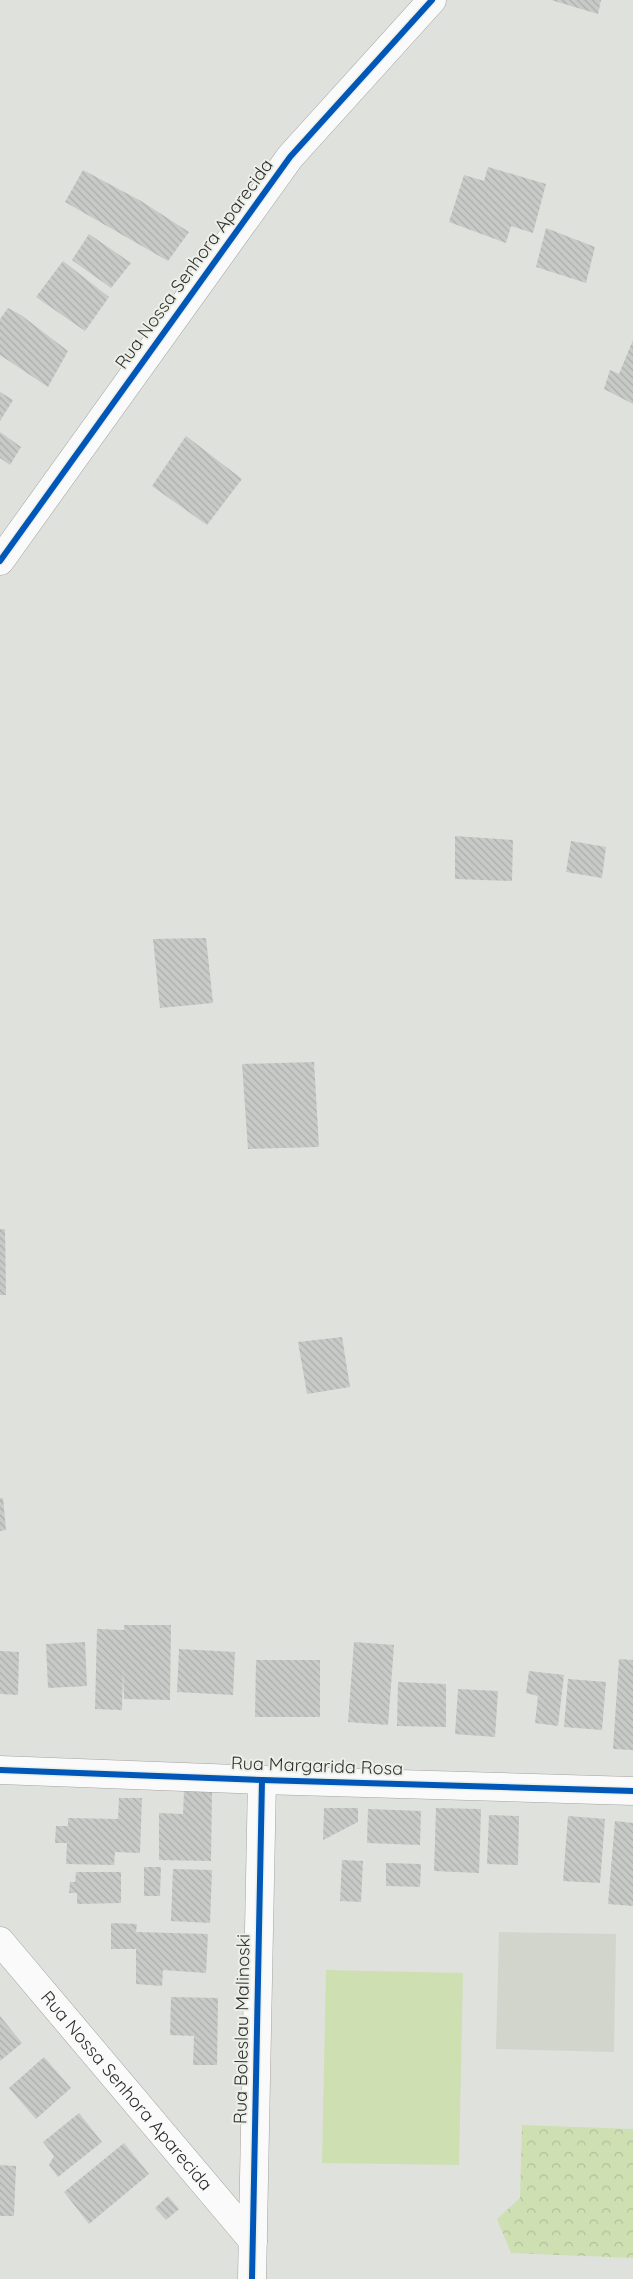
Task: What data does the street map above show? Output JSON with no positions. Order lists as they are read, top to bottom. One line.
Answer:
{"streets":{"street":["Rua Nossa Senhora Aparecida","Rua Margarida Rosa","Rua Boleslau Malinoski"]},"crossings":[["Rua Nossa Senhora Aparecida","Rua Boleslau Malinoski"],["Rua Margarida Rosa","Rua Boleslau Malinoski"]]}
